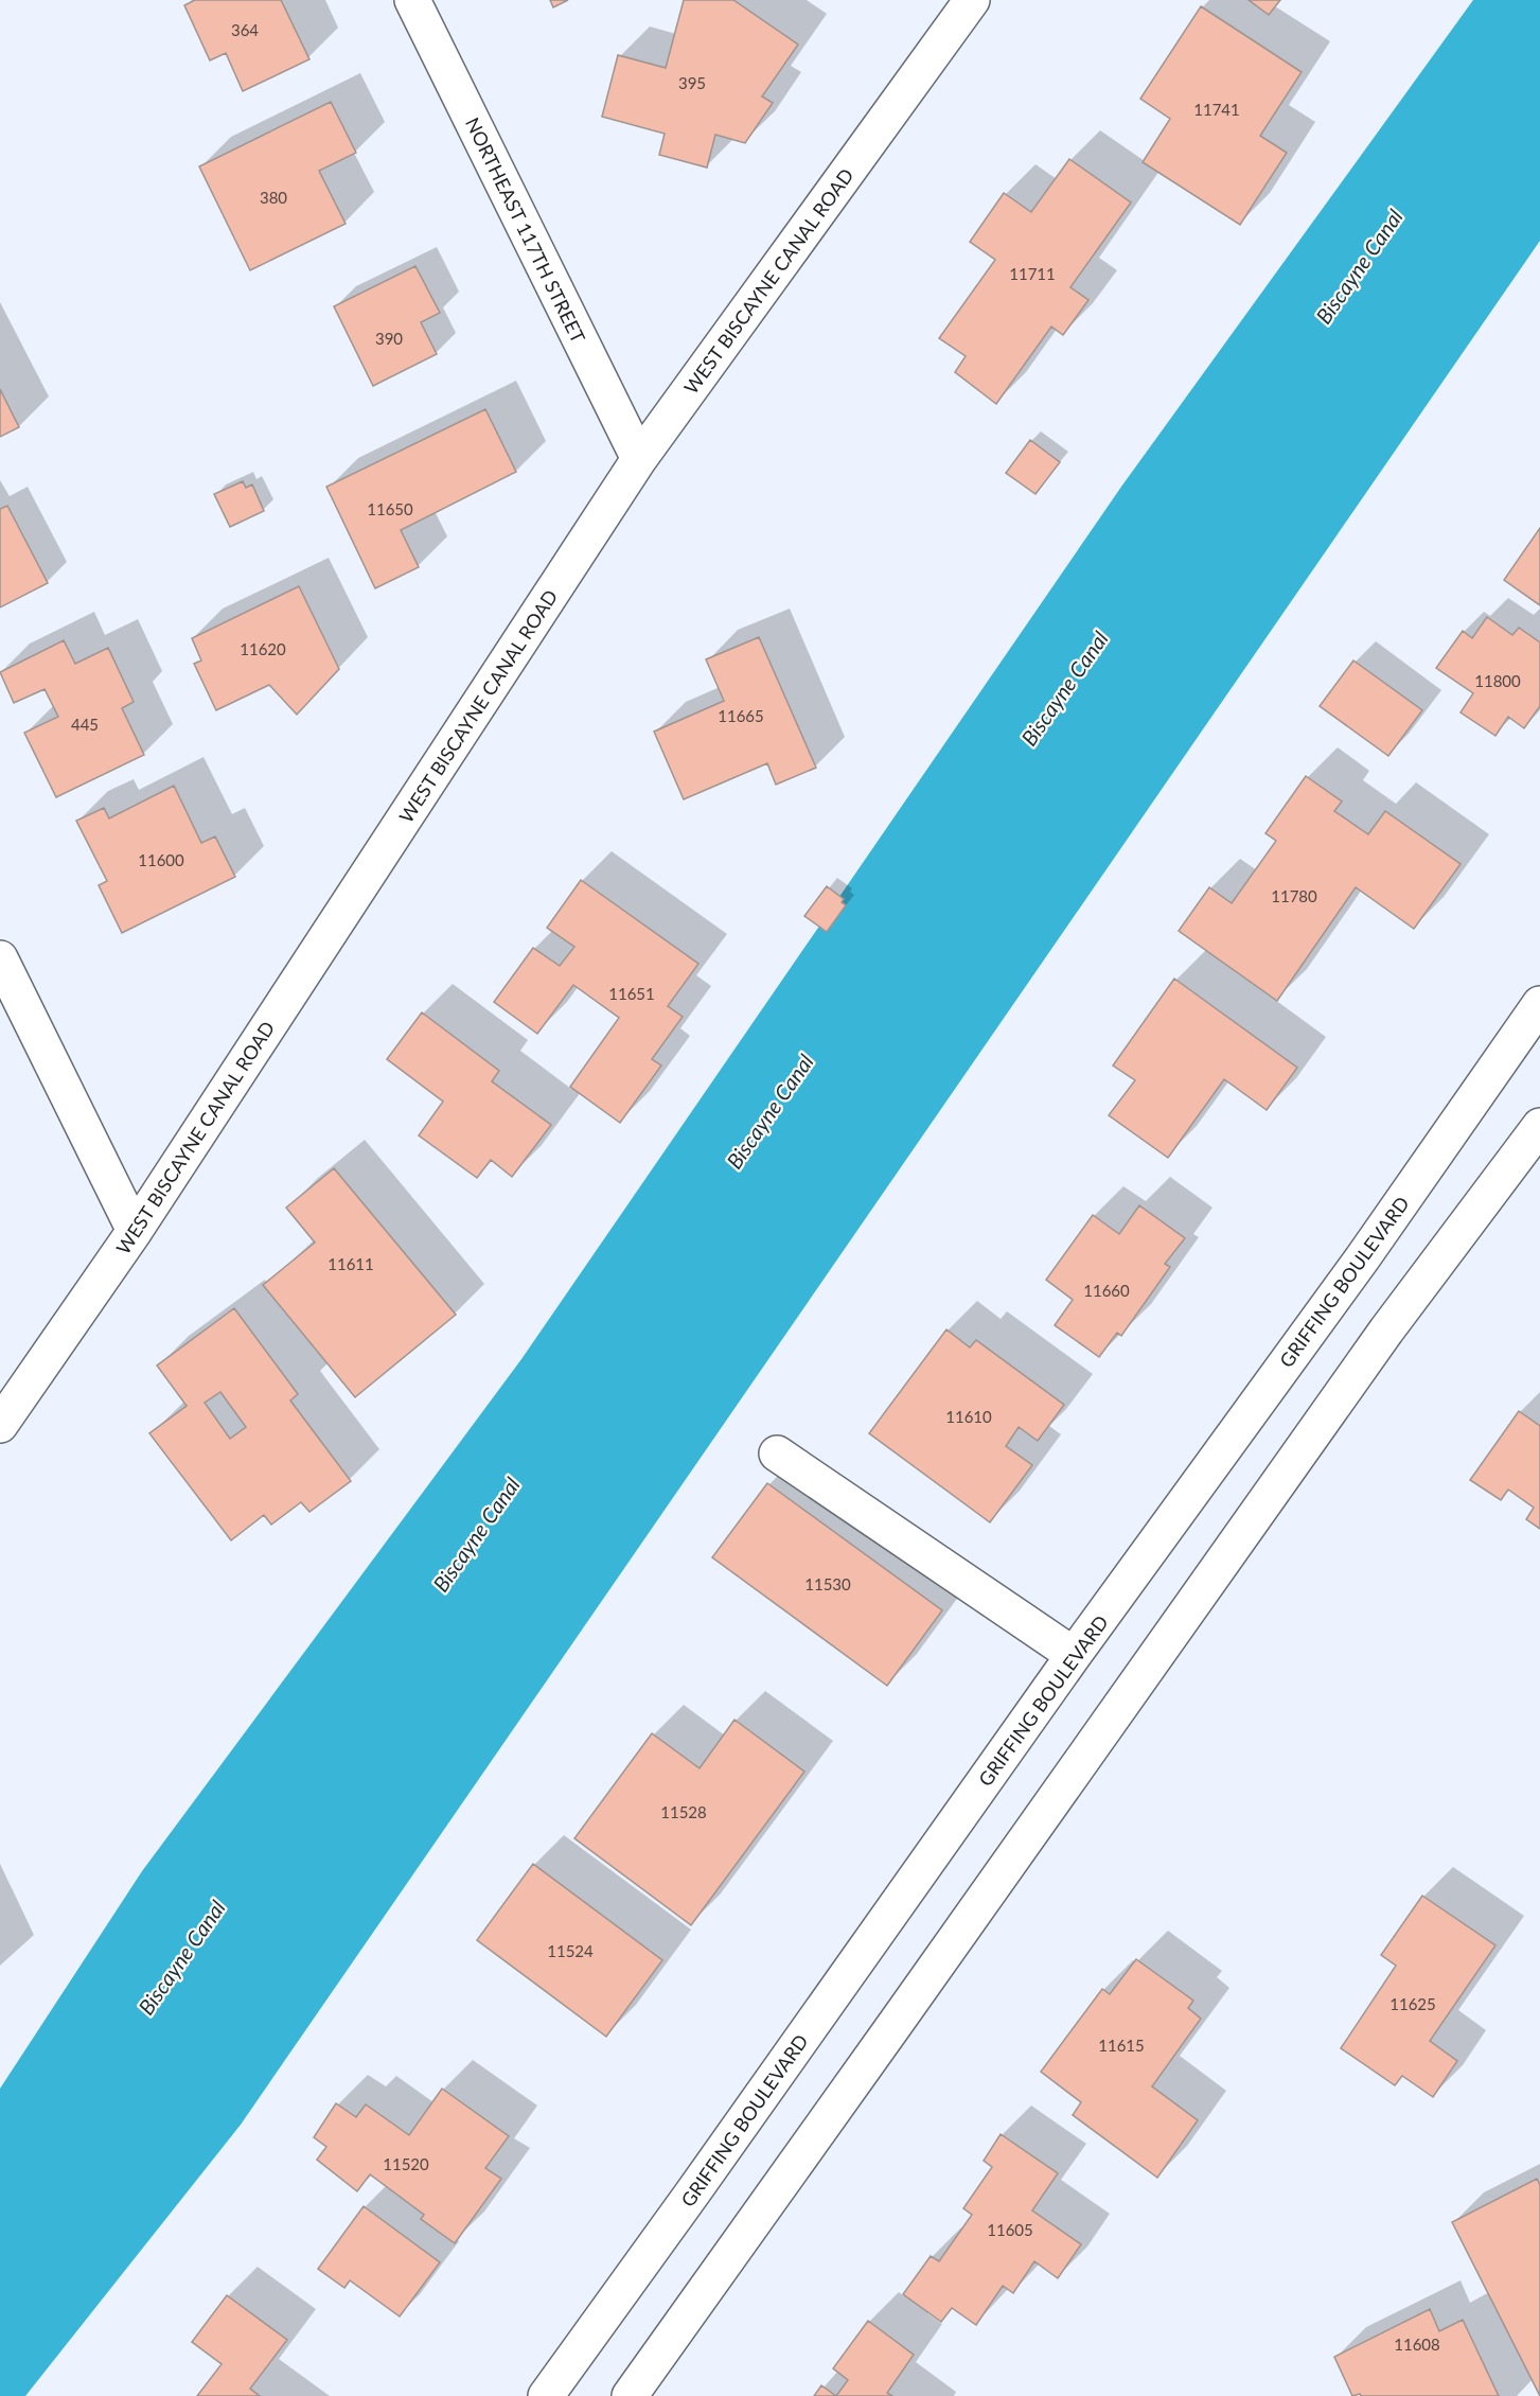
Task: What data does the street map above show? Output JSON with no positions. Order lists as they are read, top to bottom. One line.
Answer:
{"streets":{"street":["NORTHEAST 117TH STREET","WEST BISCAYNE CANAL ROAD","GRIFFING BOULEVARD"]},"crossings":[["NORTHEAST 117TH STREET","WEST BISCAYNE CANAL ROAD"]],"water":["Biscayne Canal"],"house_numbers":["364","395","11741","380","11711","390","11650","11620","11800","11665","445","11600","11780","11651","11611","11660","11610","11530","11528","11524","11625","11615","11520","11605","11608"]}
